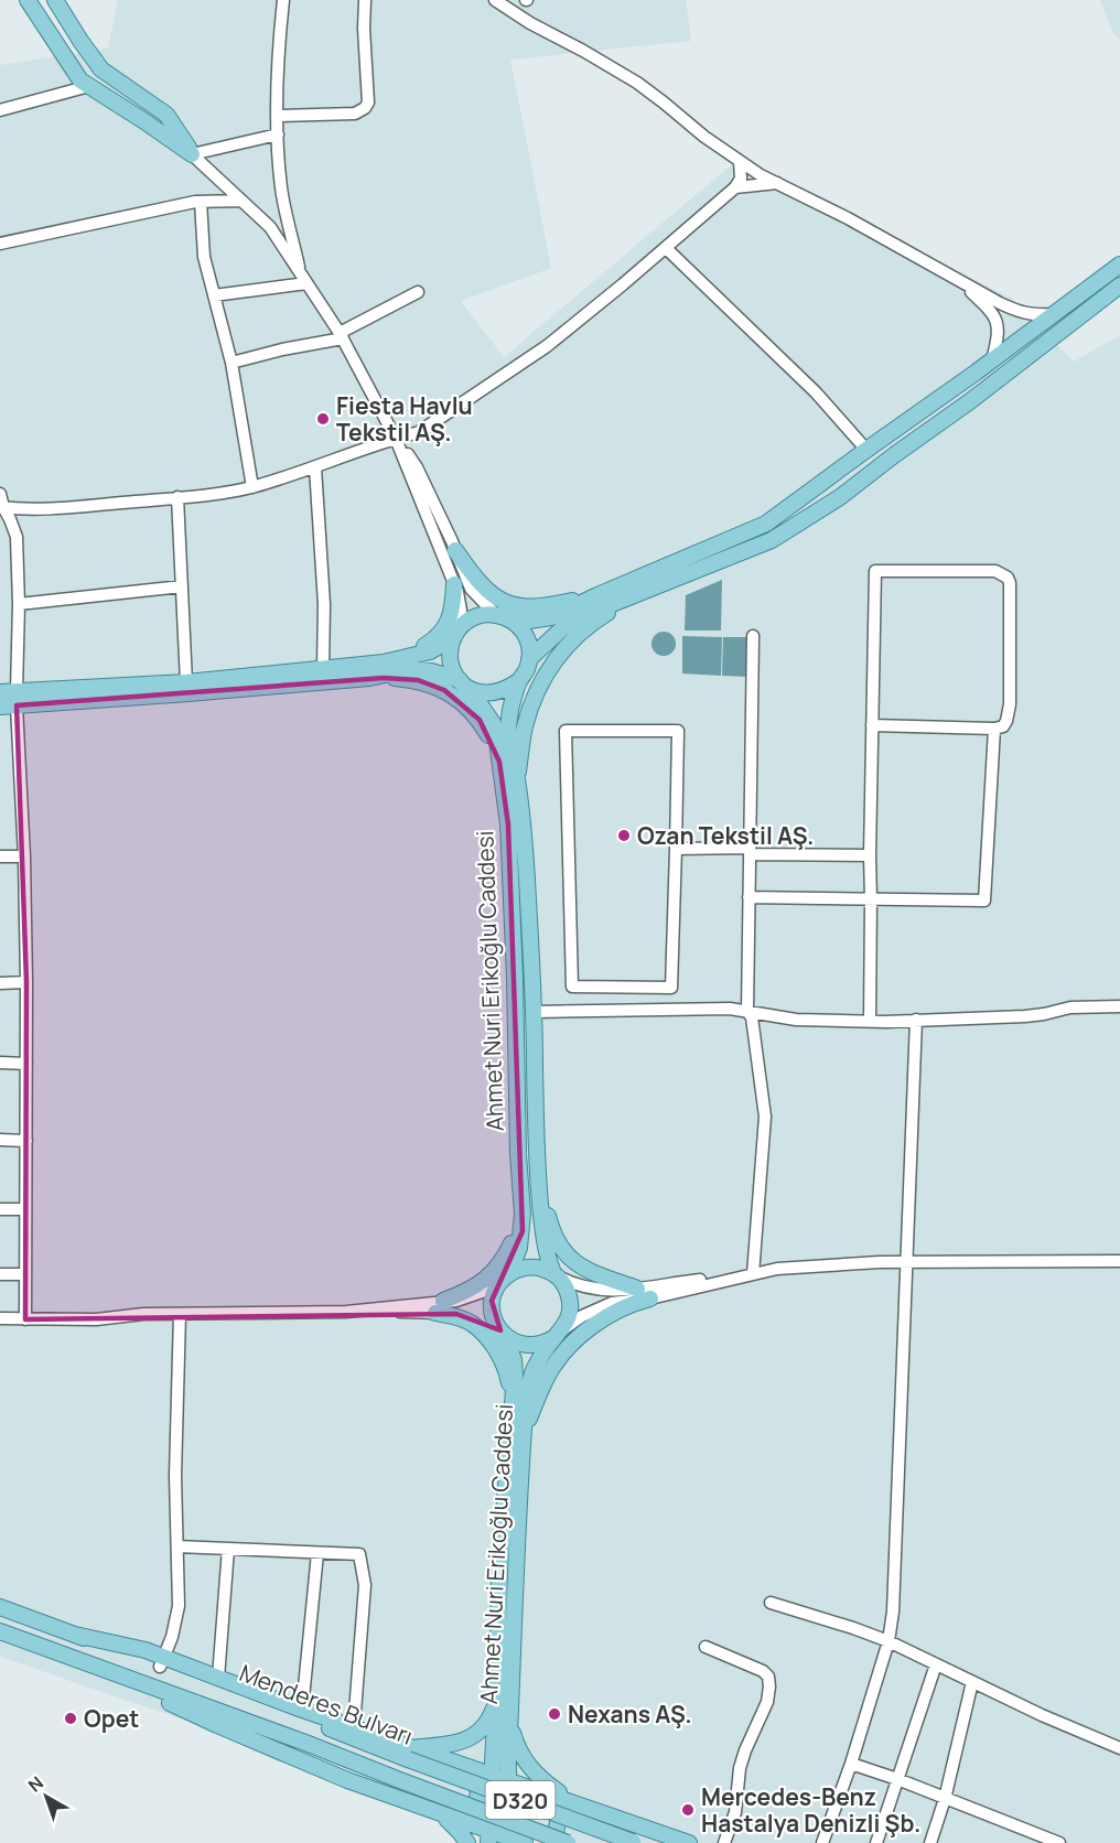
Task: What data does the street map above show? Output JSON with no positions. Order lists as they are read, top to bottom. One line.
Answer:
{"streets":{"main road":["Ahmet Nuri Erikoğlu Caddesi","Menderes Bulvarı","D320"]},"places":["Fiesta Havlu Tekstil AŞ.","Ozan Tekstil AŞ.","Nexans AŞ.","Opet","Mercedes-Benz Hastalya Denizli Şb."],"north":"top left"}
